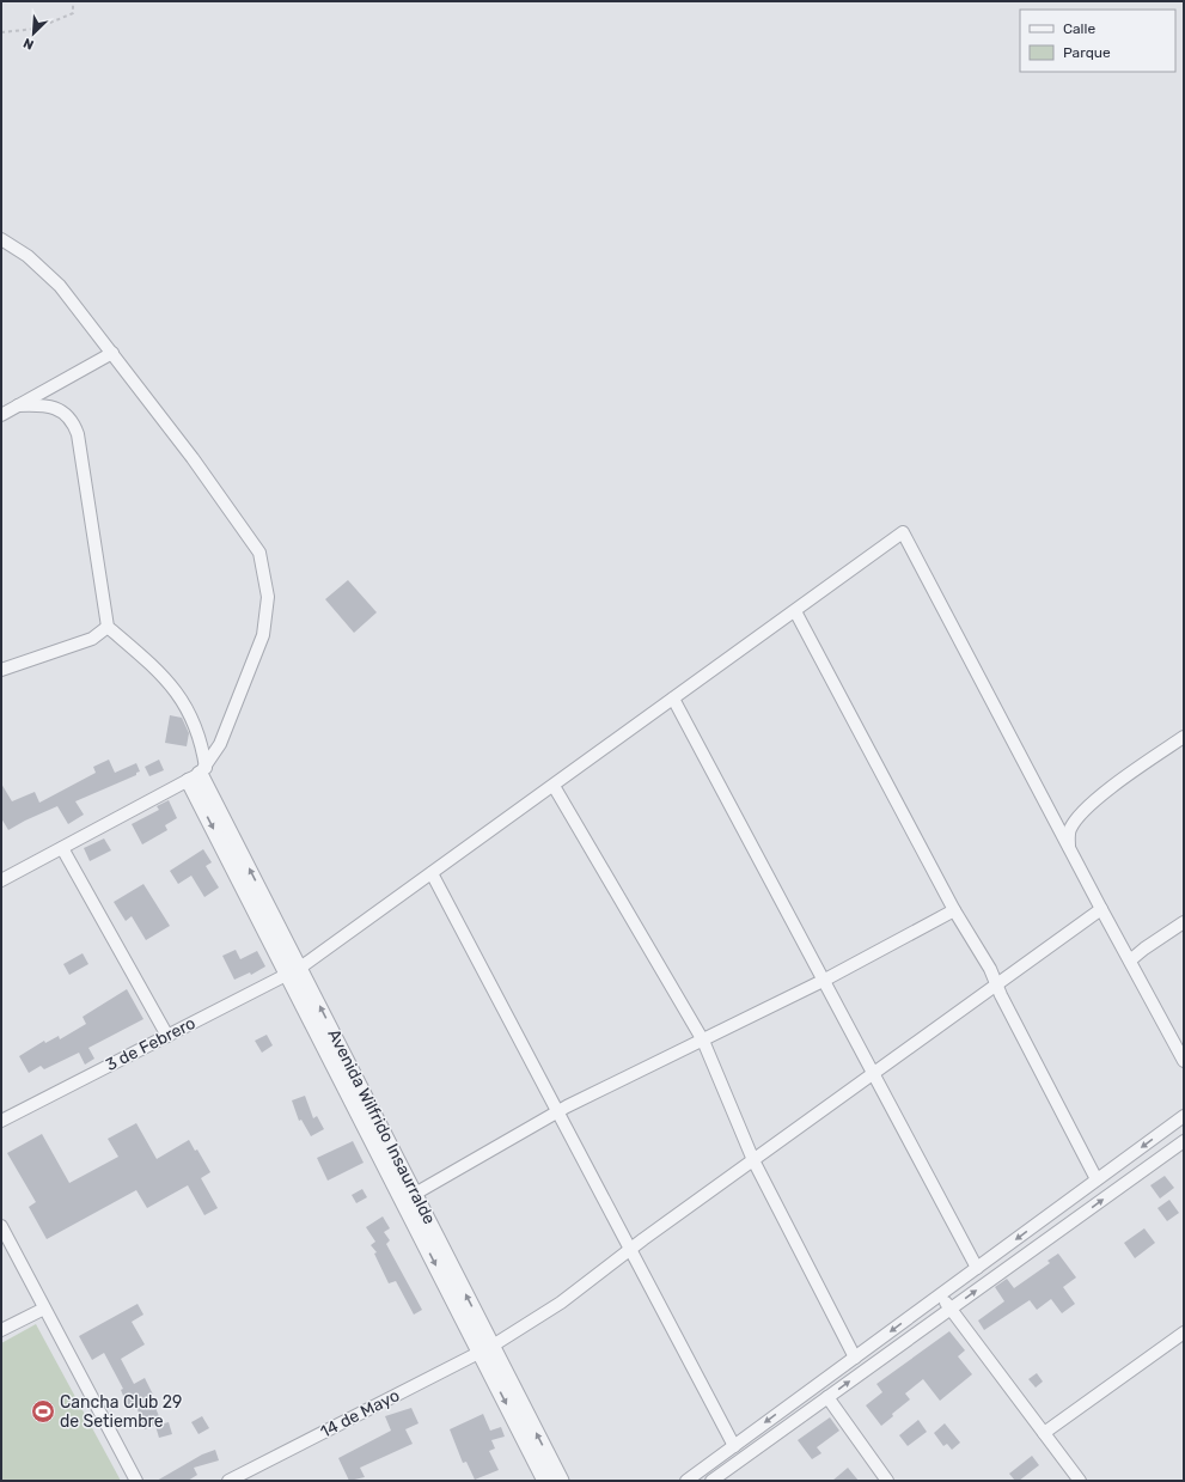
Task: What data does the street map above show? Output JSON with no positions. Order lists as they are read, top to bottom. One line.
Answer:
{"streets":{"street":["3 de Febrero","Avenida Wilfrido Insaurralde","14 de Mayo"]},"crossings":[["3 de Febrero","Avenida Wilfrido Insaurralde"],["Avenida Wilfrido Insaurralde","14 de Mayo"]],"places":{"sports":["Cancha Club 29 de Setiembre"]},"legend":["Calle","Parque"],"north":"bottom left"}
